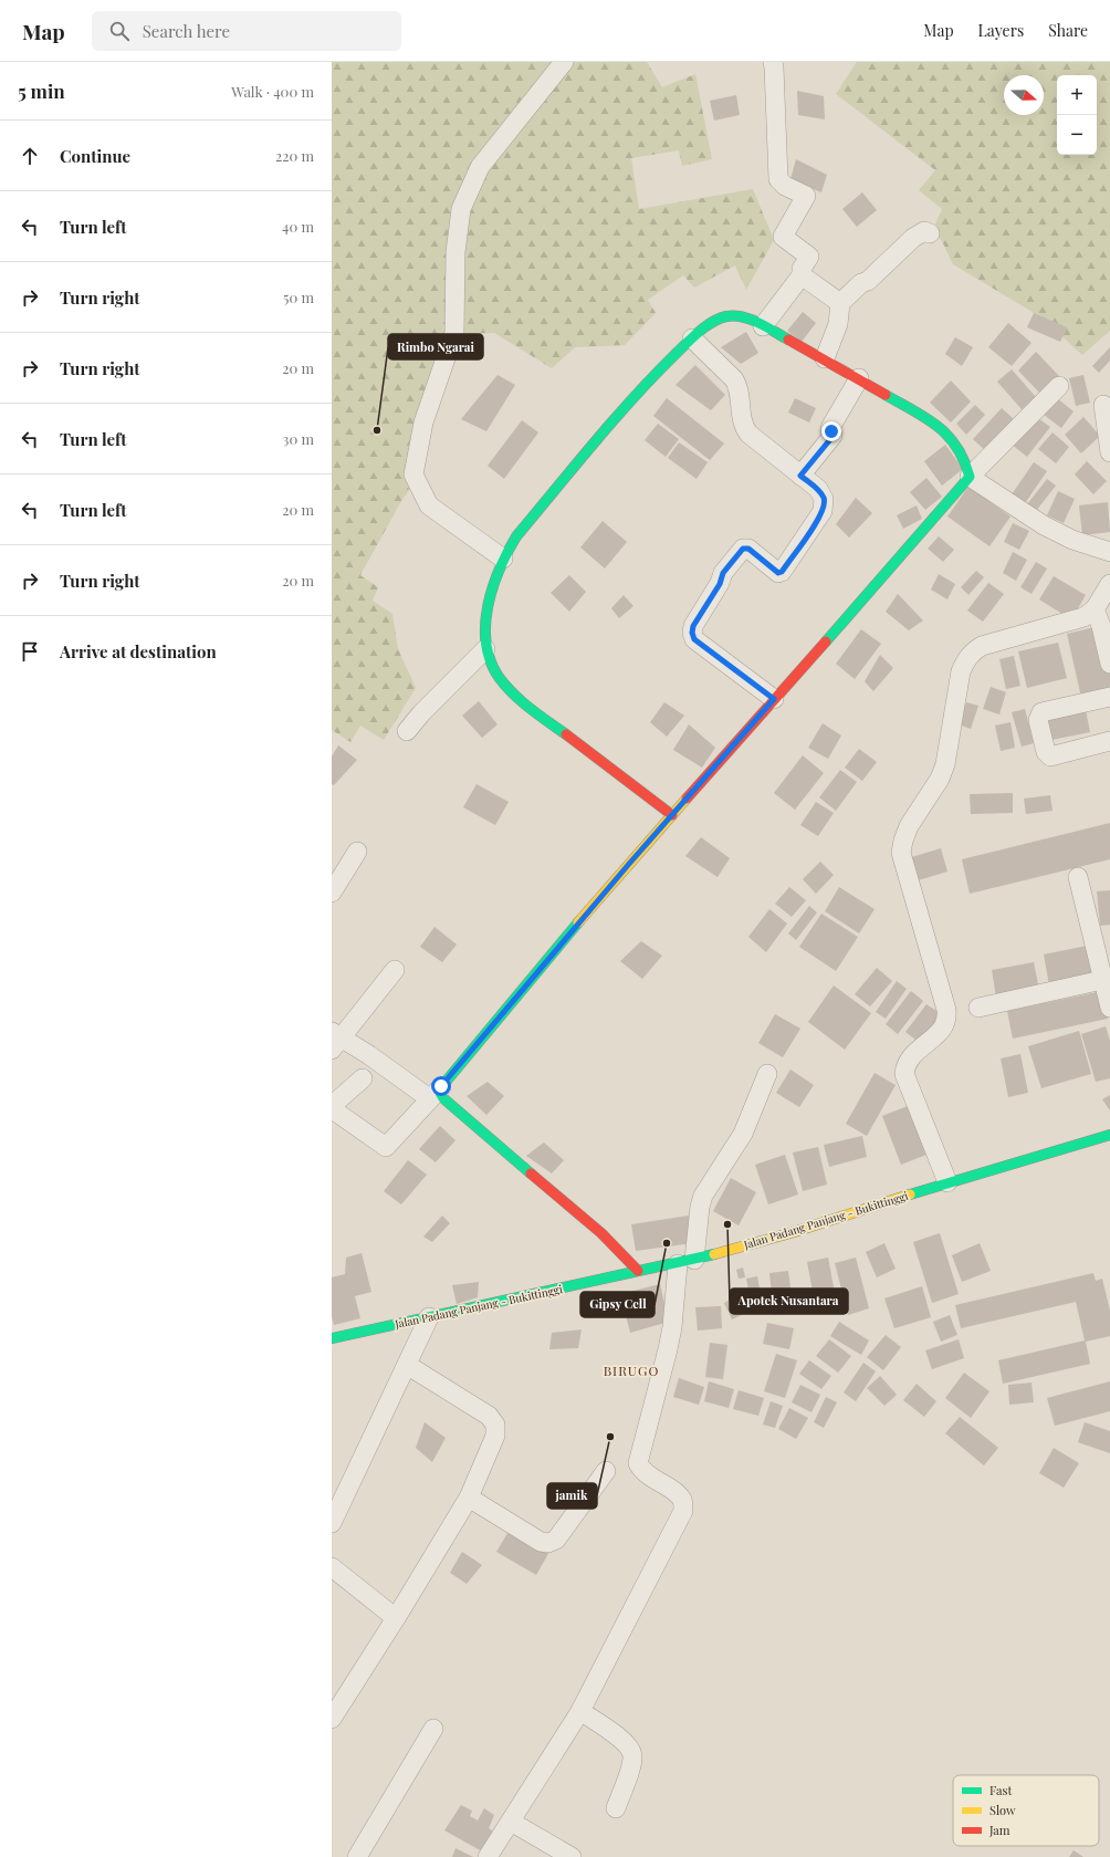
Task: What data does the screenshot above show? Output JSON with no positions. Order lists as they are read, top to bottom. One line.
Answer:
{"streets":{"main road":["Jalan Padang Panjang - Bukittinggi"]},"districts":["BIRUGO"],"places":["Rimbo Ngarai","Apotek Nusantara","Gipsy Cell","jamik"],"legend":["Fast","Slow","Jam"],"north":"right","page":{"header":"Map","search":"Search here","nav":["Map","Layers","Share"],"heading":["5 min","Walk · 400 m"],"map_buttons":["+","−"],"list":[["Continue","220 m"],["Turn left","40 m"],["Turn right","50 m"],["Turn right","20 m"],["Turn left","30 m"],["Turn left","20 m"],["Turn right","20 m"],"Arrive at destination"]}}
